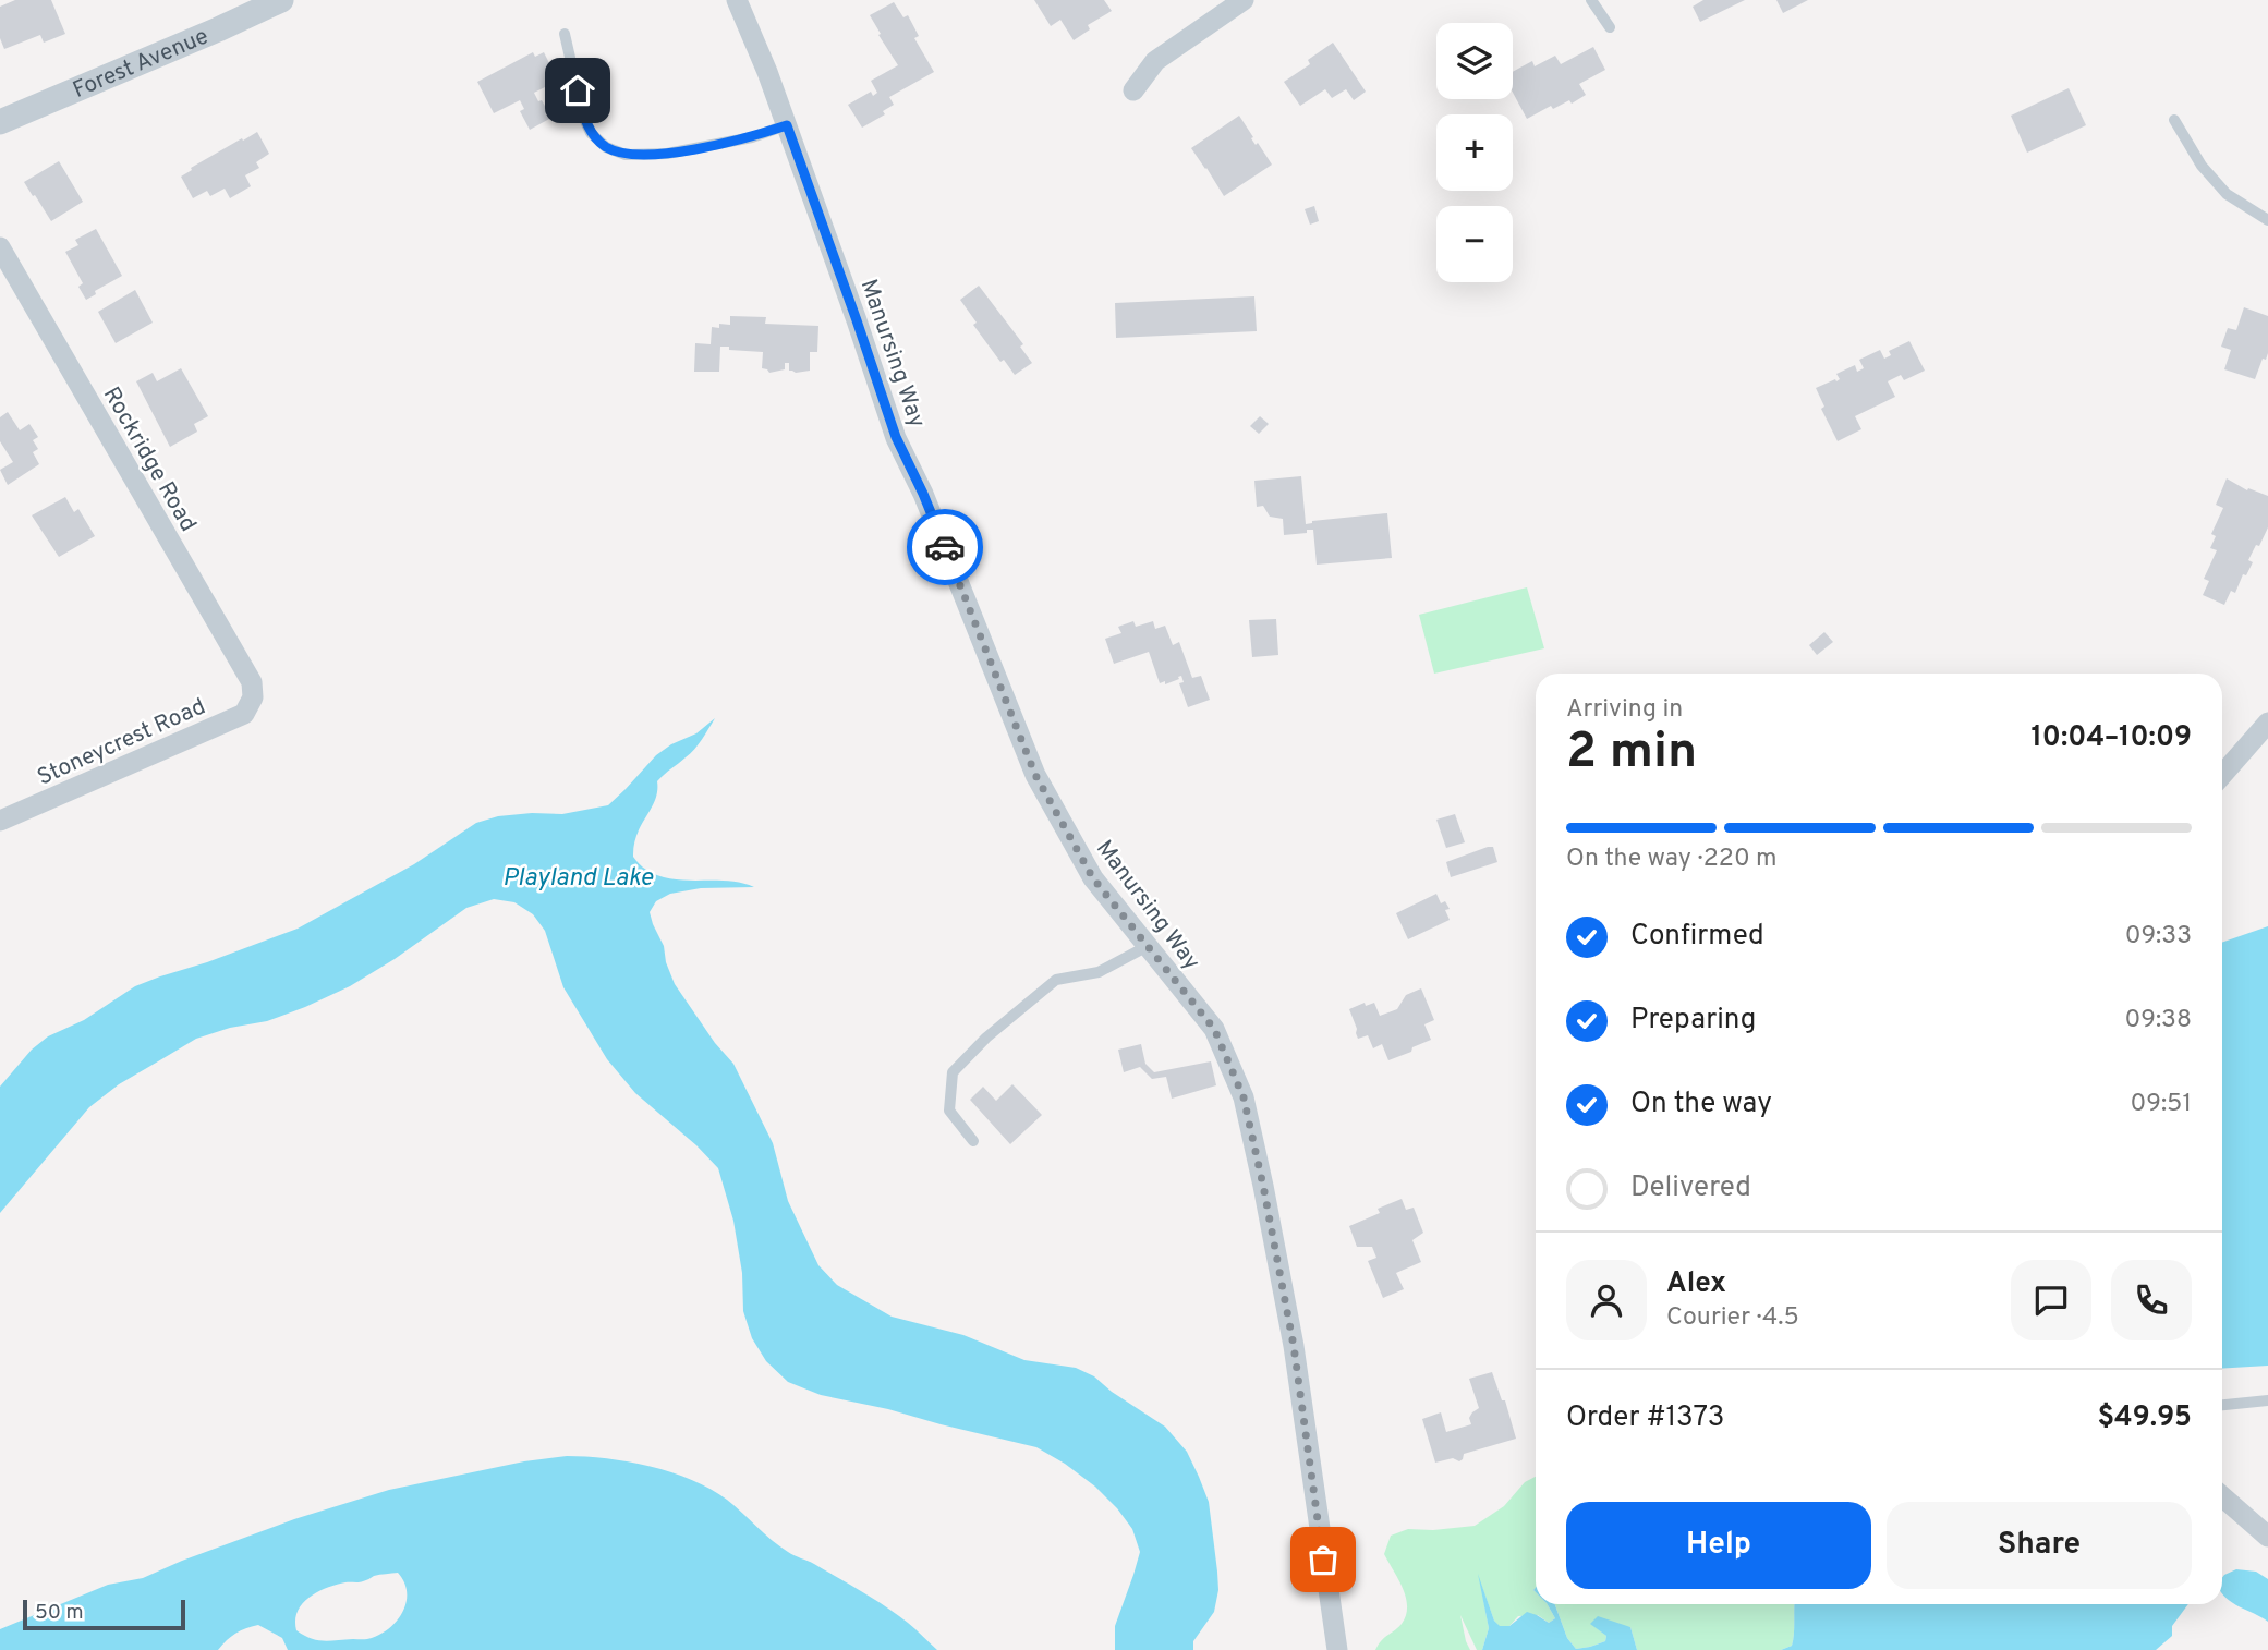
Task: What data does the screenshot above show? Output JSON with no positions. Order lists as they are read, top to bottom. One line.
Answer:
{"streets":{"street":["Forest Avenue","Manursing Way","Rockridge Road","Stoneycrest Road"]},"crossings":[["Rockridge Road","Stoneycrest Road"]],"water":["Playland Lake"],"scale_bar":"50 m","page":{"map_buttons":["+","−"],"heading":["2 min","Arriving in","10:04–10:09"],"panel":["Alex","Courier · 4.5","Order #1373","$49.95"],"bar":"On the way · 220 m","list":[["Confirmed","09:33"],["Preparing","09:38"],["On the way","09:51"],"Delivered"],"buttons":["Help","Share"],"scale":"50 m"}}
